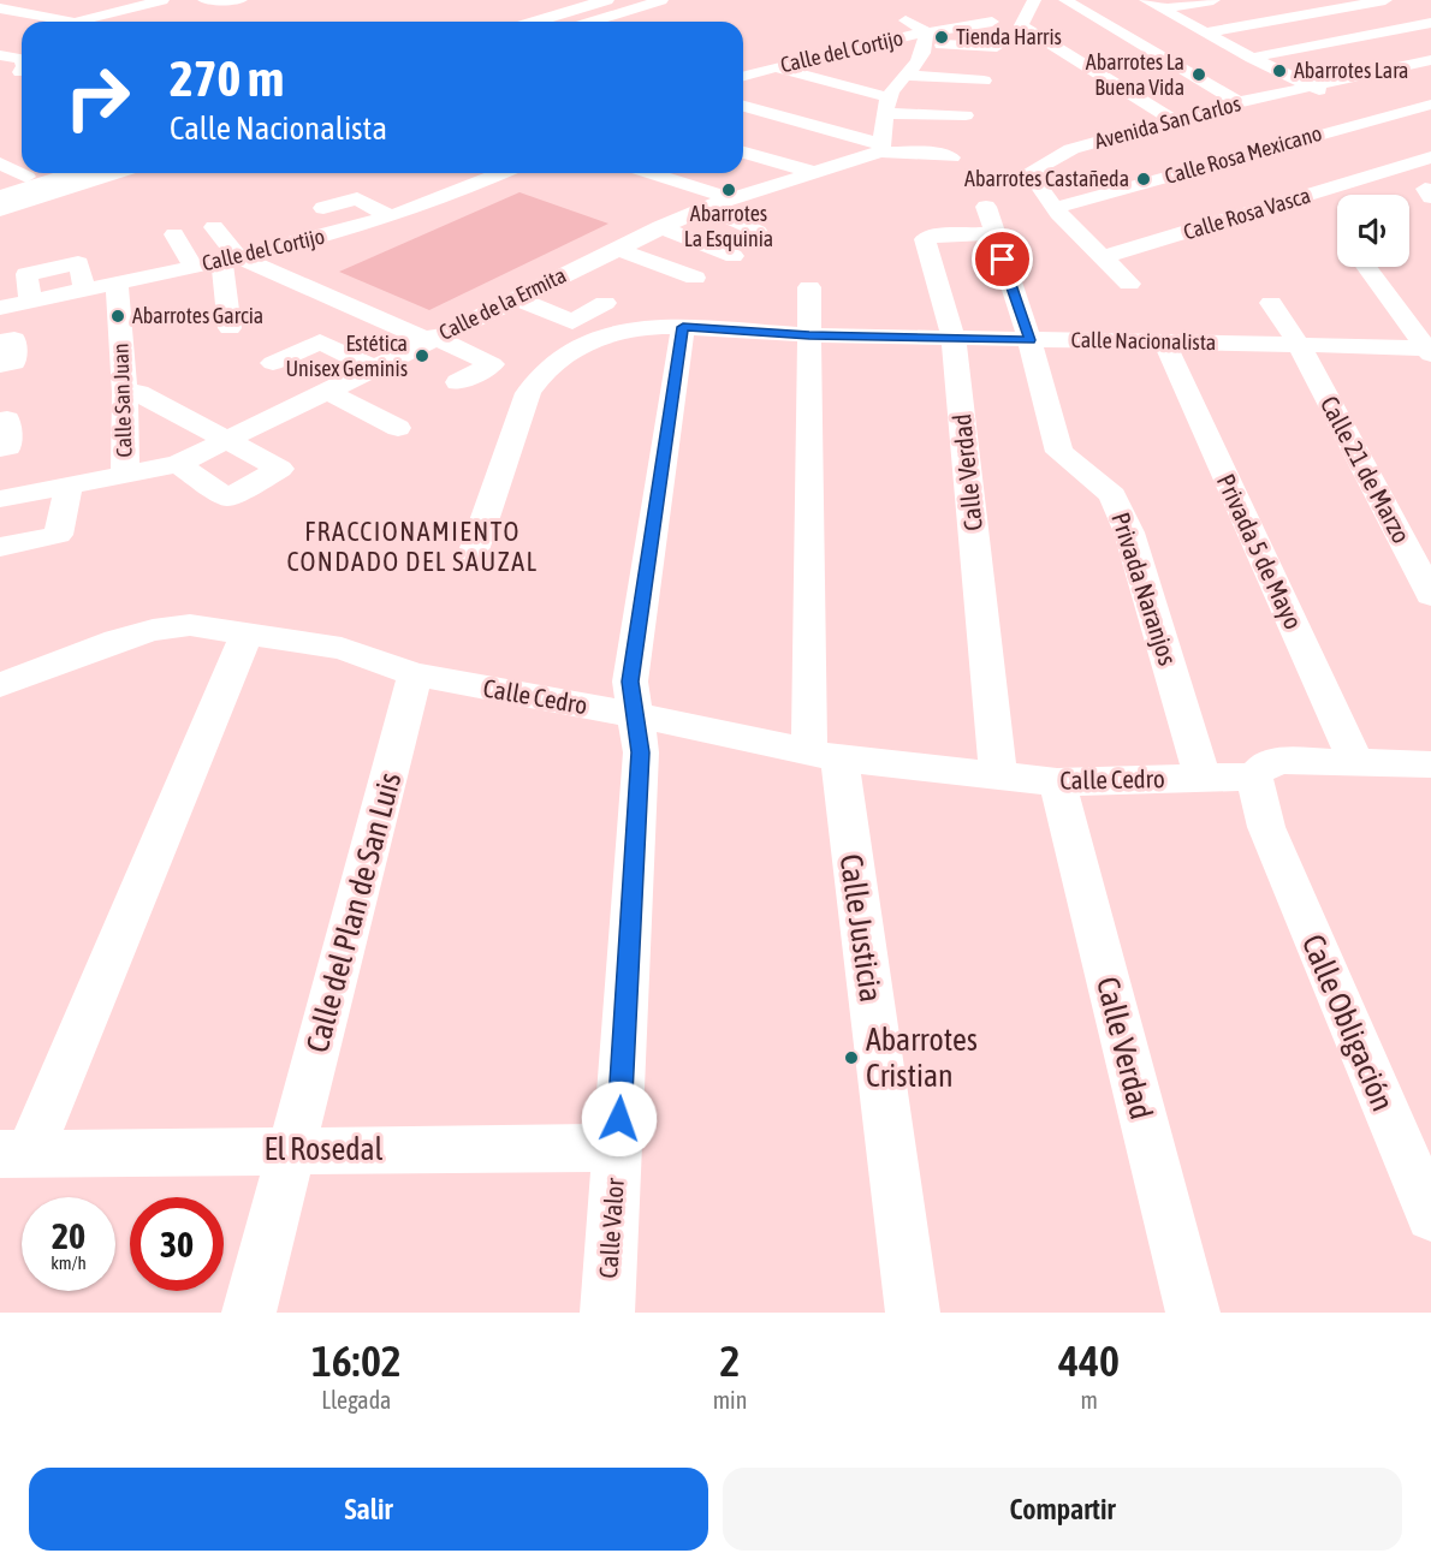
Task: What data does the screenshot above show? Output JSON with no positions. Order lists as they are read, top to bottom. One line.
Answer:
{"streets":{"street":["Calle del Cortijo","Avenida San Carlos","Calle Rosa Mexicano","Calle Rosa Vasca","Calle de la Ermita","Calle Nacionalista","Calle San Juan","Calle 21 de Marzo","Calle Verdad","Privada 5 de Mayo","Privada Naranjos","Calle Cedro","Calle del Plan de San Luis","Calle Justicia","Calle Obligación","El Rosedal","Calle Valor"]},"crossings":[["Calle del Cortijo","Calle San Juan"],["Avenida San Carlos","Calle Rosa Mexicano"],["Calle de la Ermita","Calle San Juan"],["Calle Nacionalista","Calle 21 de Marzo"],["Calle Nacionalista","Calle Verdad"],["Calle Nacionalista","Privada 5 de Mayo"],["Calle Nacionalista","Privada Naranjos"],["Calle Nacionalista","Calle Justicia"],["Calle Nacionalista","Calle Valor"],["Calle Verdad","Privada Naranjos"],["Calle Verdad","Calle Cedro"],["Privada Naranjos","Calle Cedro"],["Calle Cedro","Calle del Plan de San Luis"],["Calle Cedro","Calle Justicia"],["Calle Cedro","Calle Obligación"],["Calle Cedro","El Rosedal"],["Calle Cedro","Calle Valor"],["Calle del Plan de San Luis","El Rosedal"],["El Rosedal","Calle Valor"]],"districts":["FRACCIONAMIENTO CONDADO DEL SAUZAL"],"places":["Tienda Harris","Abarrotes Lara","Abarrotes La Buena Vida","Abarrotes Castañeda","Abarrotes La Esquinia","Abarrotes Garcia","Estética Unisex Geminis","Abarrotes Cristian"],"page":{"turn":["270 m","Calle Nacionalista"],"speed":"20 km/h","limit":"30","eta":["16:02","Llegada","2","min","440","m"],"buttons":["Salir","Compartir"]}}
